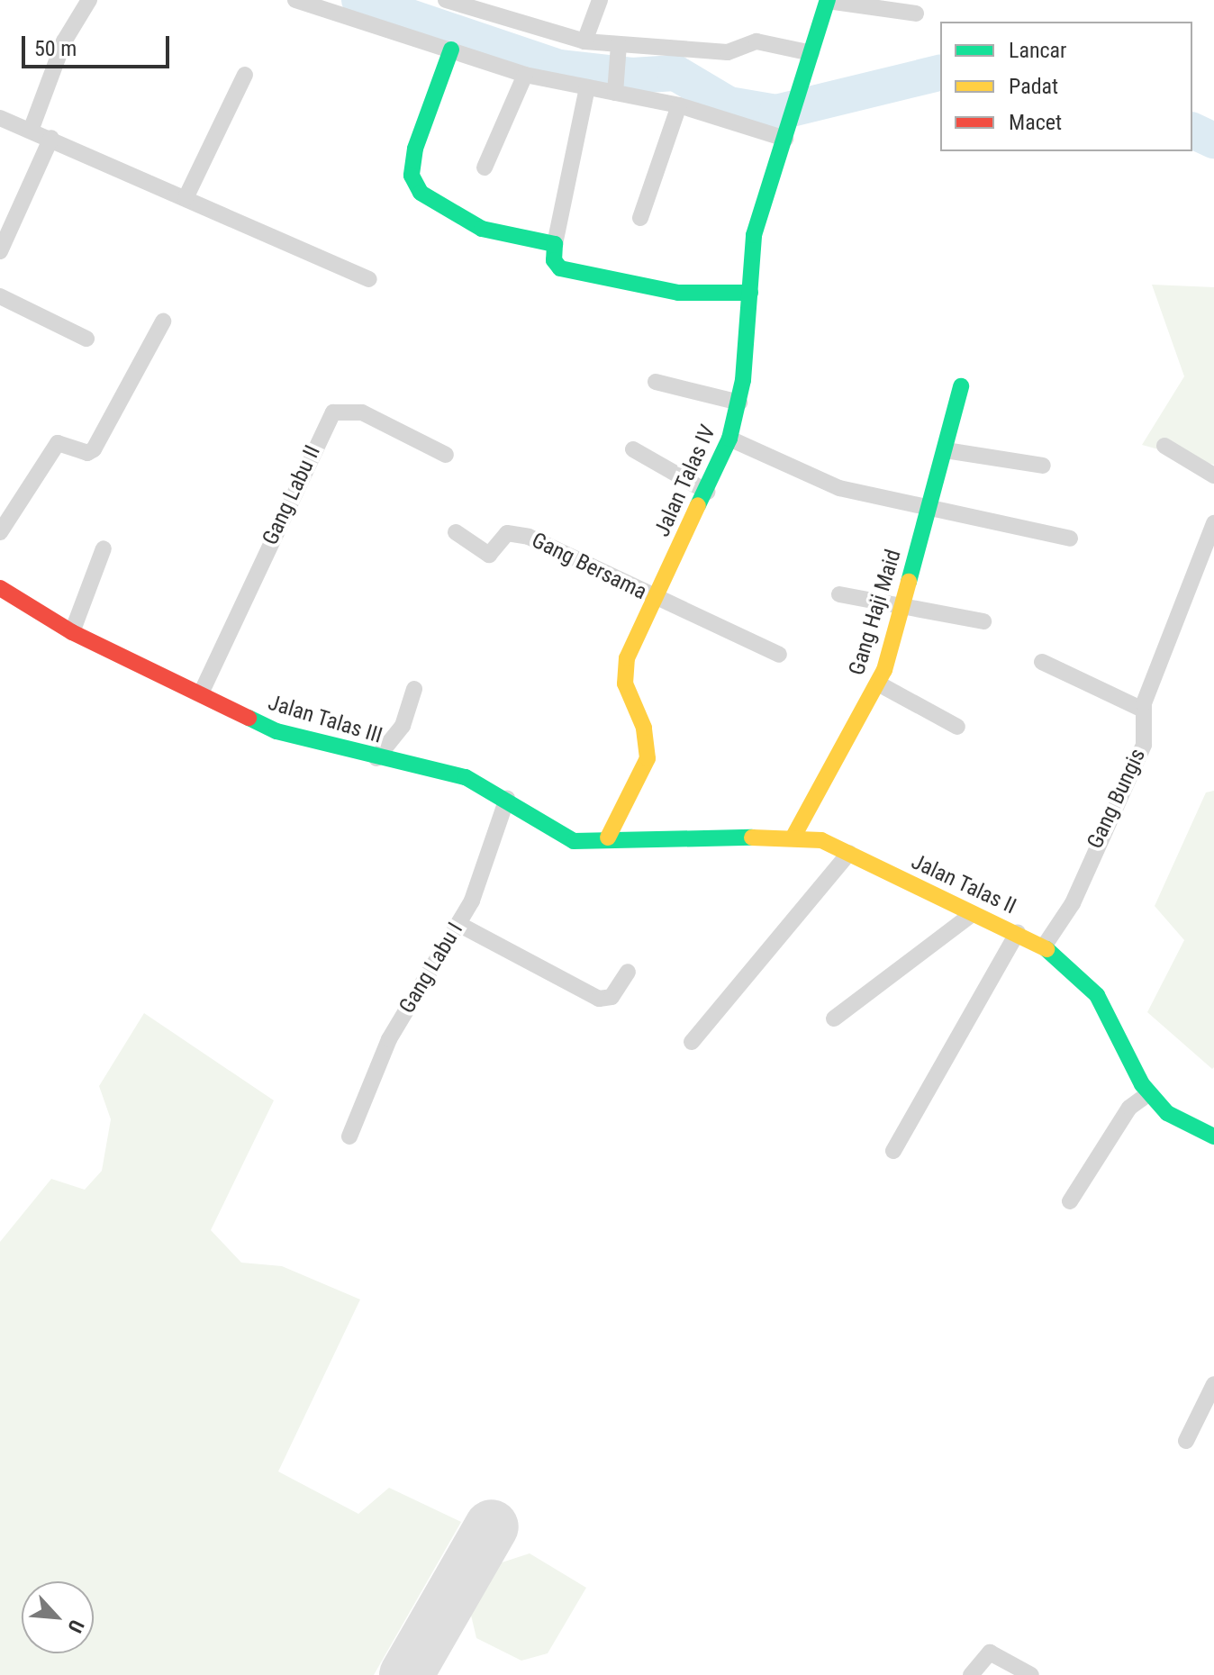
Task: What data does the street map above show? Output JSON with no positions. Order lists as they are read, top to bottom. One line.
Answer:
{"streets":{"street":["Jalan Talas IV","Gang Labu II","Gang Bersama","Gang Haji Maid","Jalan Talas III","Gang Bungis","Jalan Talas II","Gang Labu I"]},"crossings":[["Jalan Talas IV","Gang Bersama"],["Jalan Talas IV","Jalan Talas III"],["Jalan Talas IV","Jalan Talas II"],["Gang Labu II","Jalan Talas III"],["Gang Haji Maid","Jalan Talas II"],["Jalan Talas III","Jalan Talas II"],["Jalan Talas III","Gang Labu I"],["Gang Bungis","Jalan Talas II"]],"legend":["Lancar","Padat","Macet"],"scale_bar":"50 m","north":"bottom right"}
